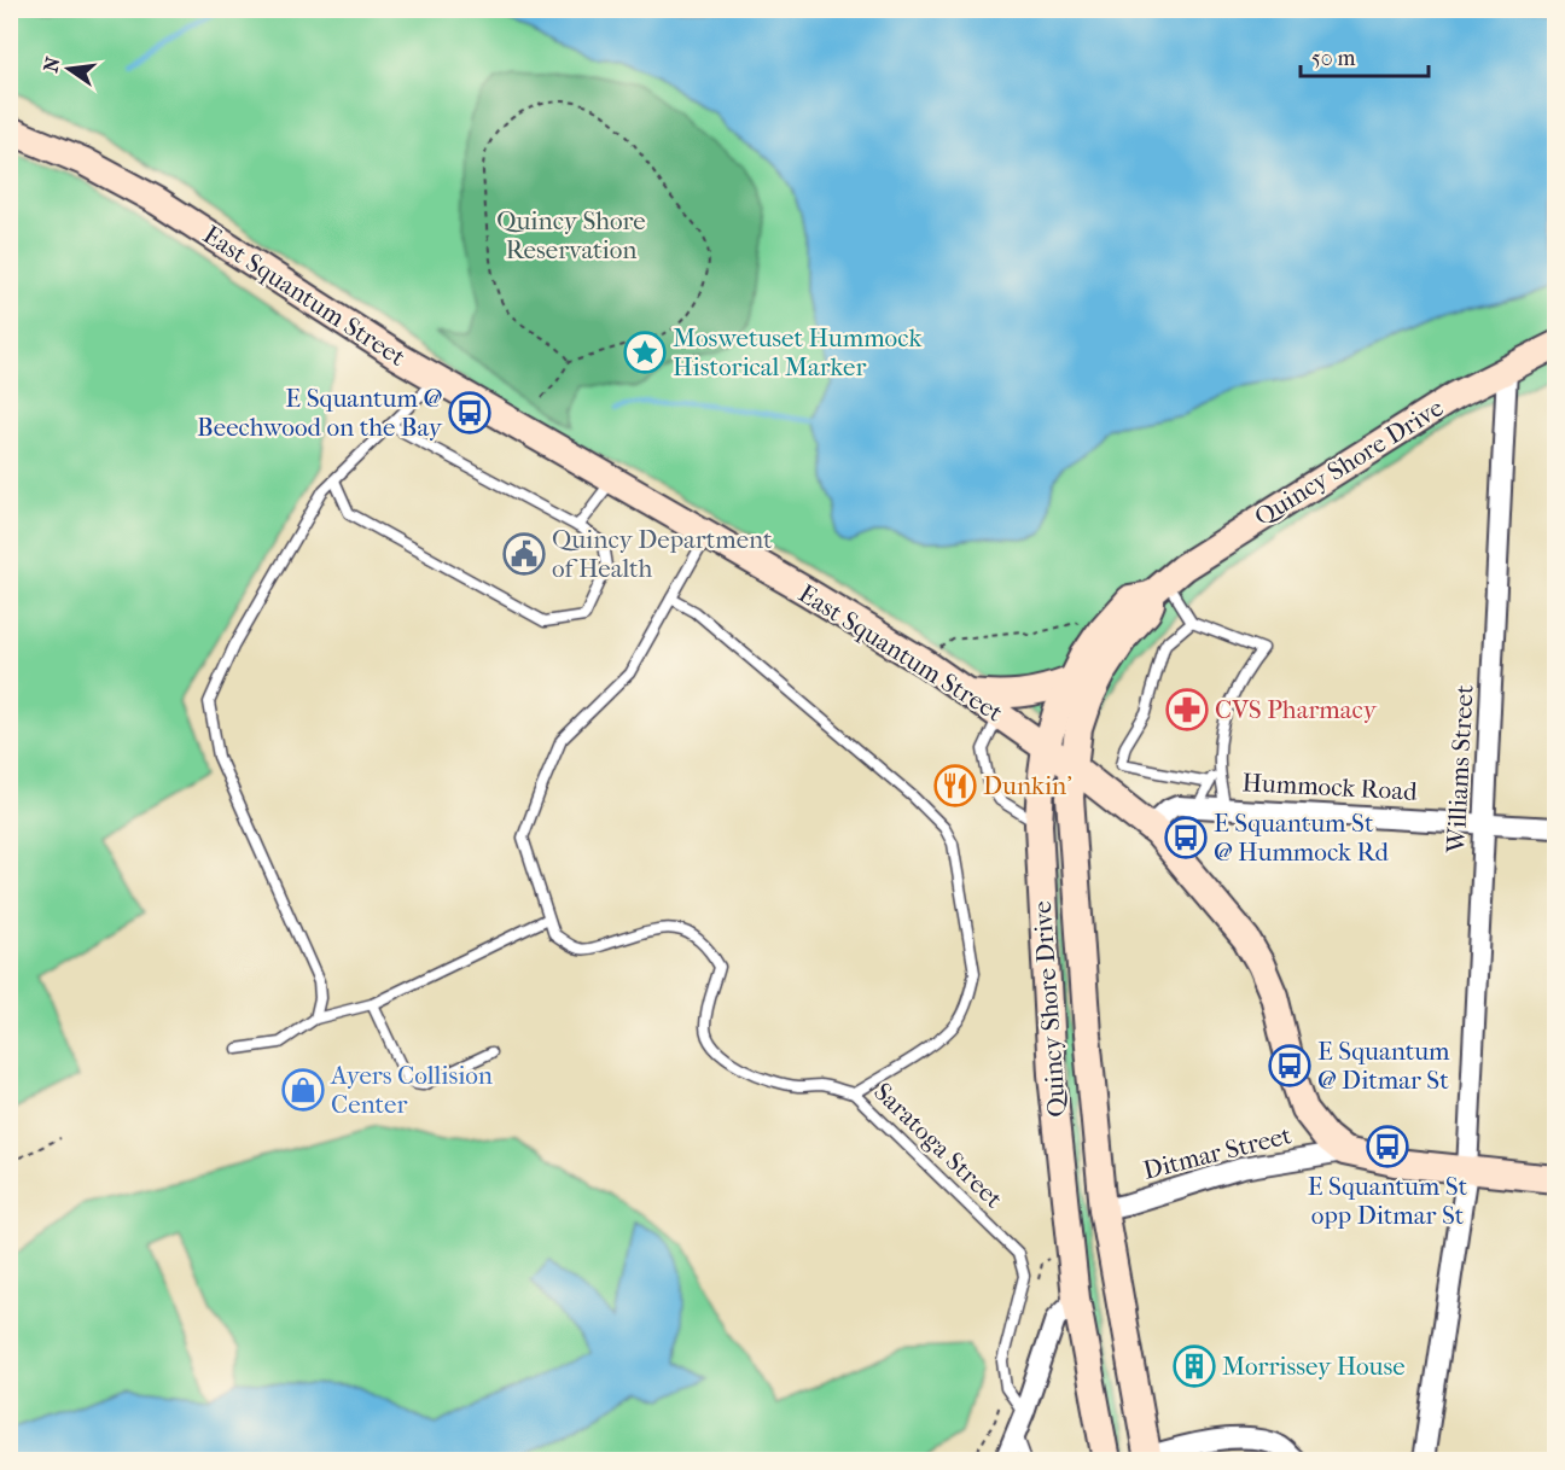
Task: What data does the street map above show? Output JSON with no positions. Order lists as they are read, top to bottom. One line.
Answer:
{"streets":{"main road":["East Squantum Street","Quincy Shore Drive"],"street":["Williams Street","Hummock Road","Ditmar Street"],"lane":["Saratoga Street"]},"crossings":[["East Squantum Street","Quincy Shore Drive"],["East Squantum Street","Hummock Road"],["East Squantum Street","Ditmar Street"],["Quincy Shore Drive","Williams Street"],["Quincy Shore Drive","Ditmar Street"],["Williams Street","Hummock Road"]],"parks":["Quincy Shore Reservation"],"places":{"place":["Moswetuset Hummock Historical Marker"],"bus stop":["E Squantum @ Beechwood on the Bay","E Squantum St @ Hummock Rd","E Squantum @ Ditmar St","E Squantum St opp Ditmar St"],"public building":["Quincy Department of Health"],"pharmacy":["CVS Pharmacy"],"restaurant":["Dunkin'"],"shop":["Ayers Collision Center"],"building":["Morrissey House"]},"scale_bar":"50 m","north":"left"}
